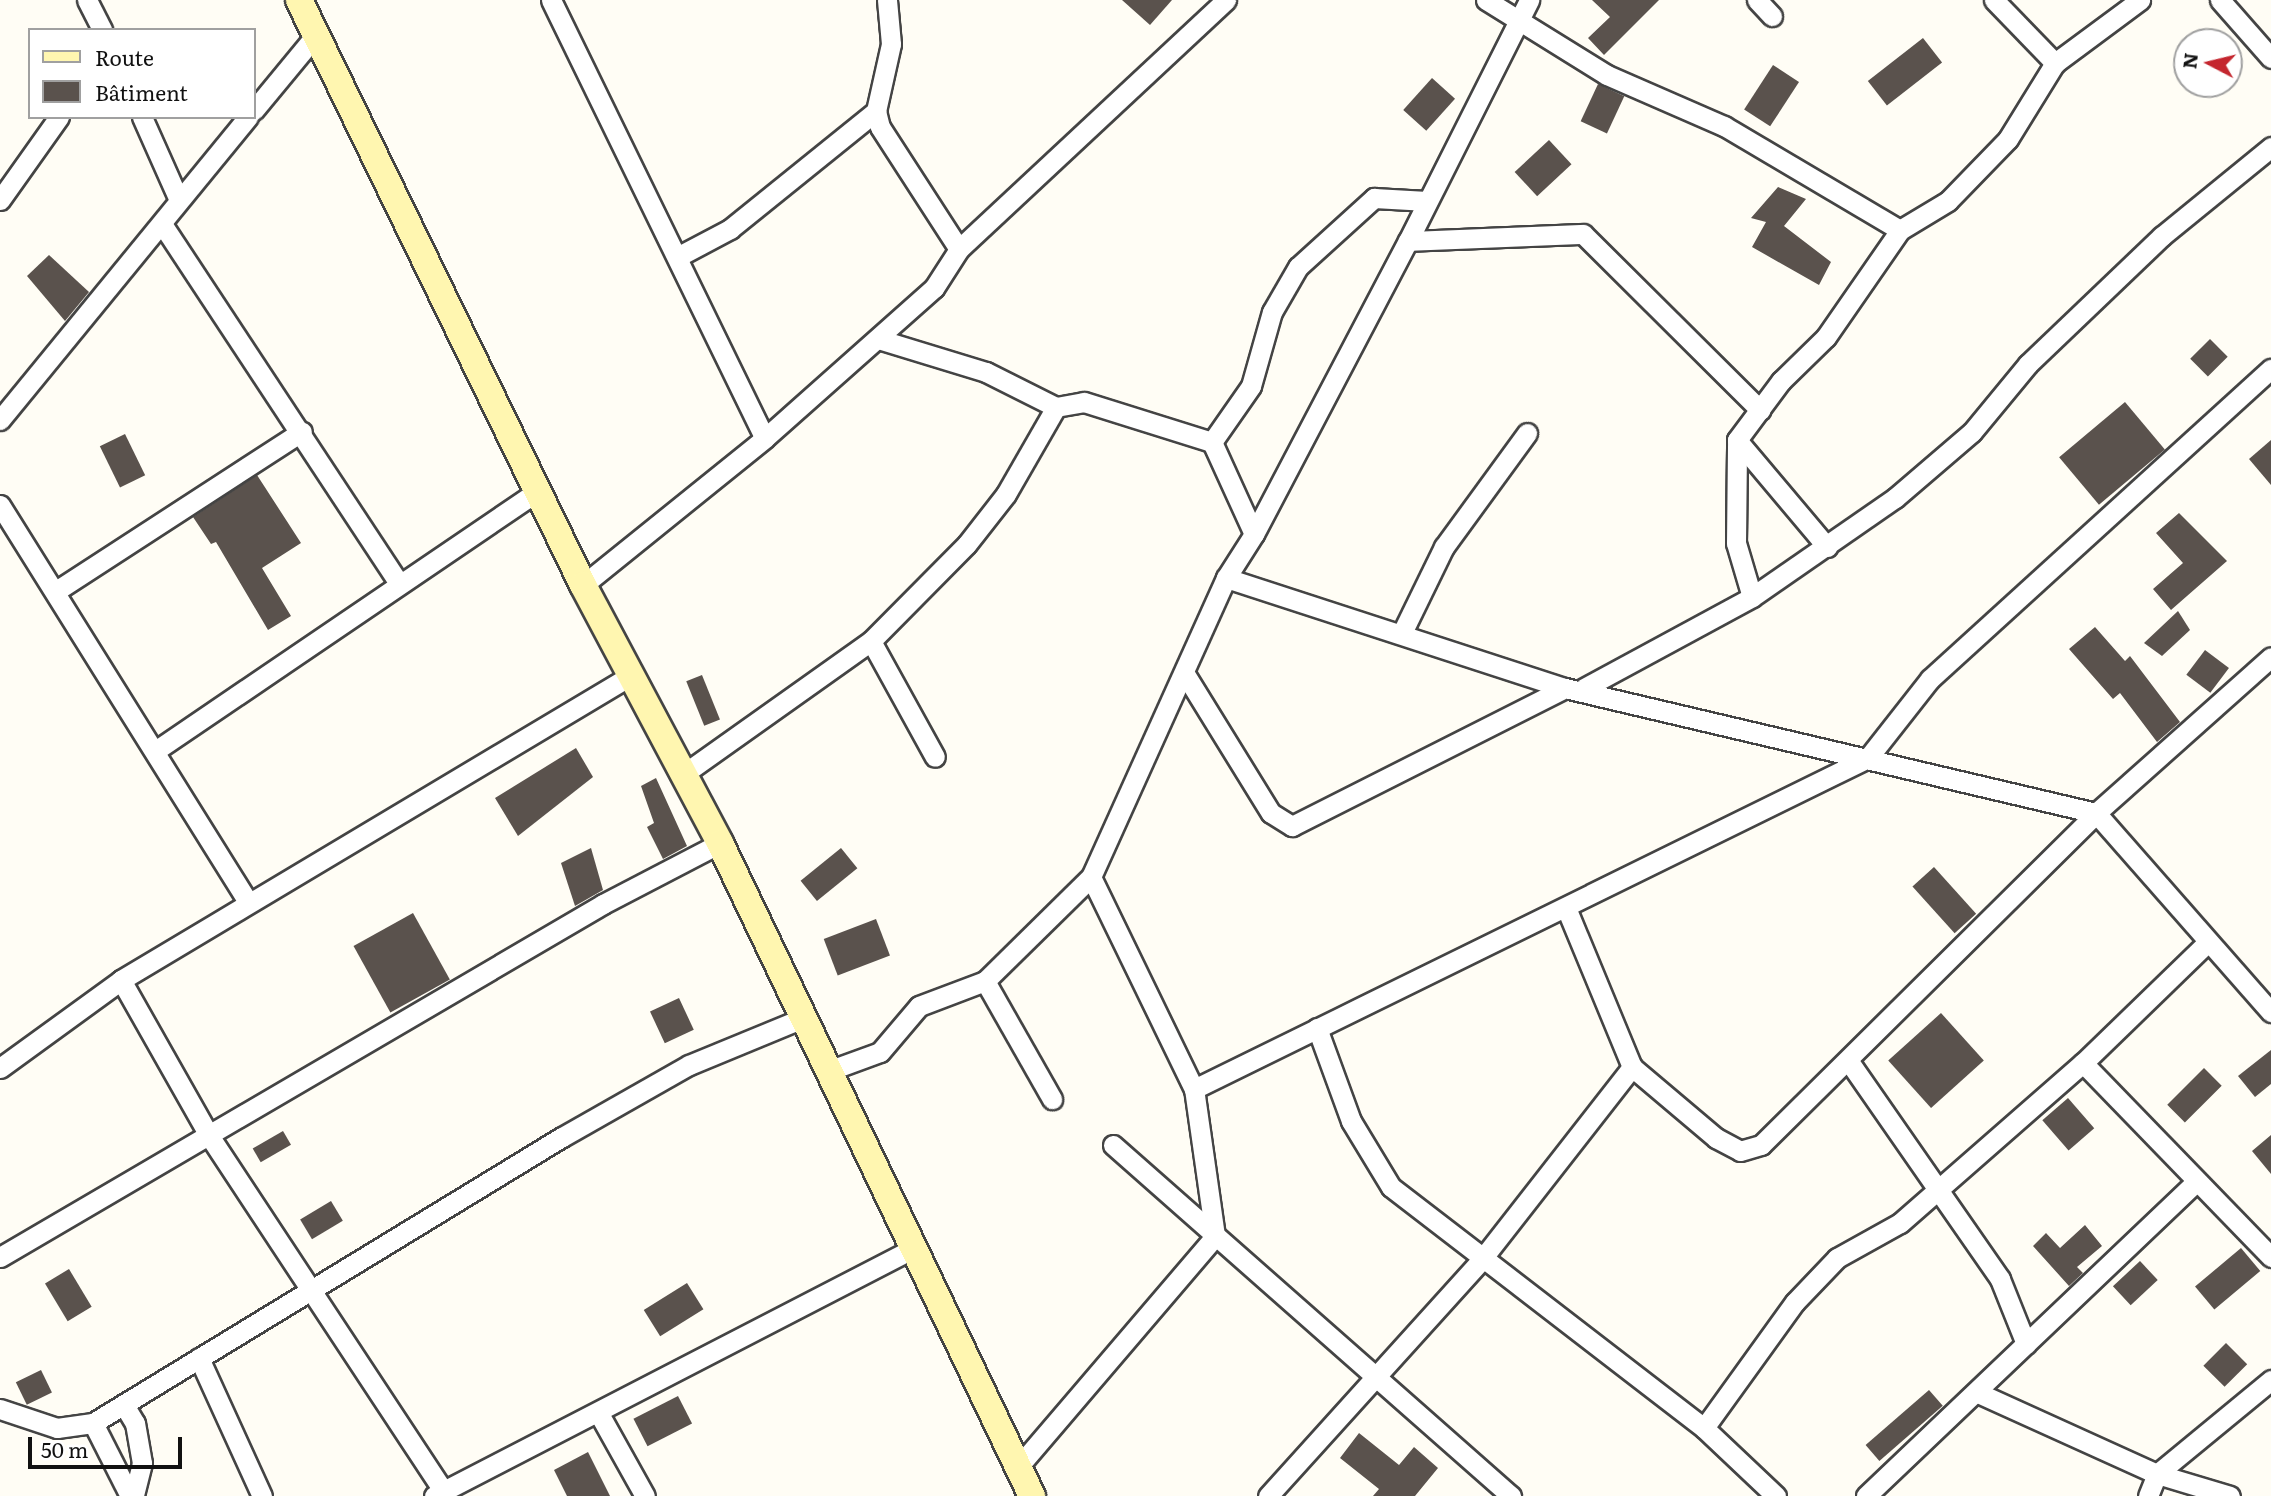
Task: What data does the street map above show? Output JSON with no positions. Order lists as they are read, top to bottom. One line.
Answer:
{"legend":["Route","Bâtiment"],"scale_bar":"50 m","north":"left"}
